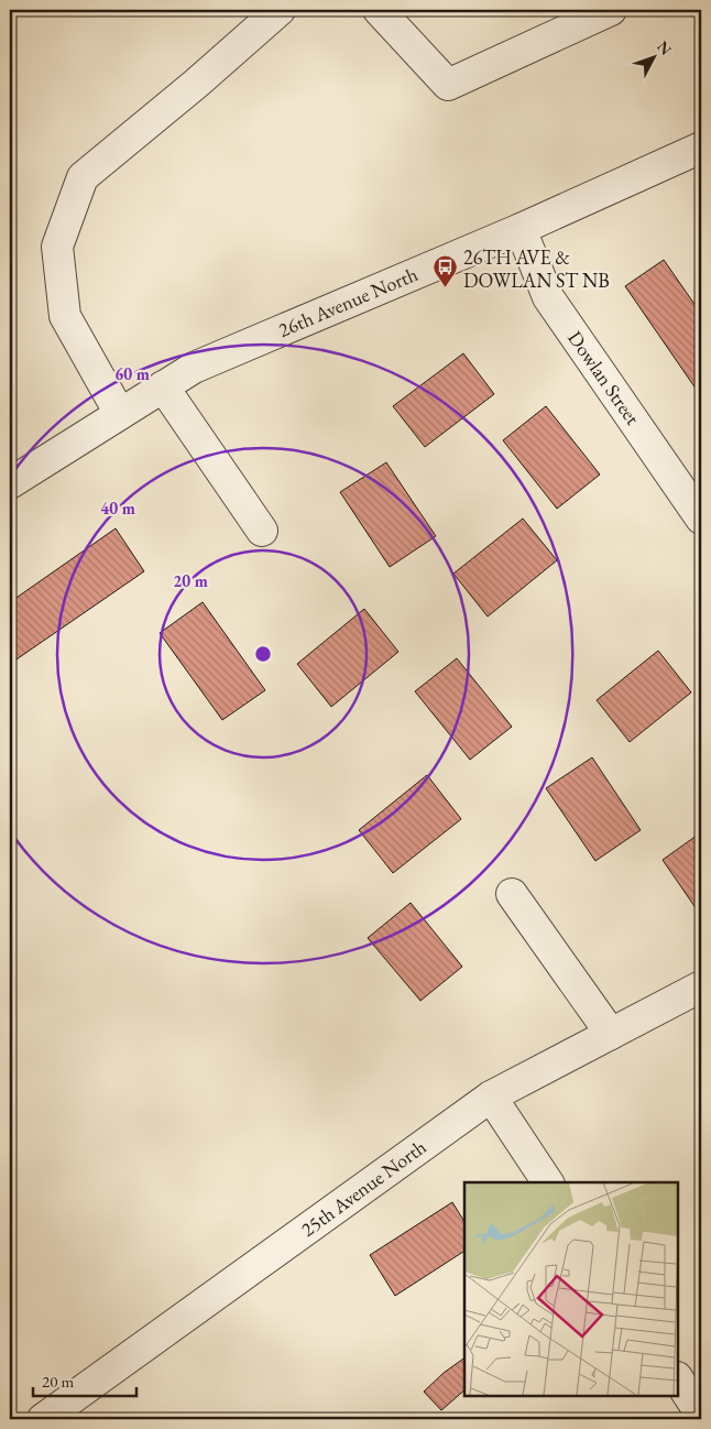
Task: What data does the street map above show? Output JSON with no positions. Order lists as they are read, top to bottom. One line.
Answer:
{"streets":{"street":["26th Avenue North","Dowlan Street","25th Avenue North"]},"crossings":[["26th Avenue North","Dowlan Street"]],"places":{"bus stop":["26TH AVE & DOWLAN ST NB"]},"scale_bar":"20 m","north":"top right","rings":["60 m","40 m","20 m"]}
